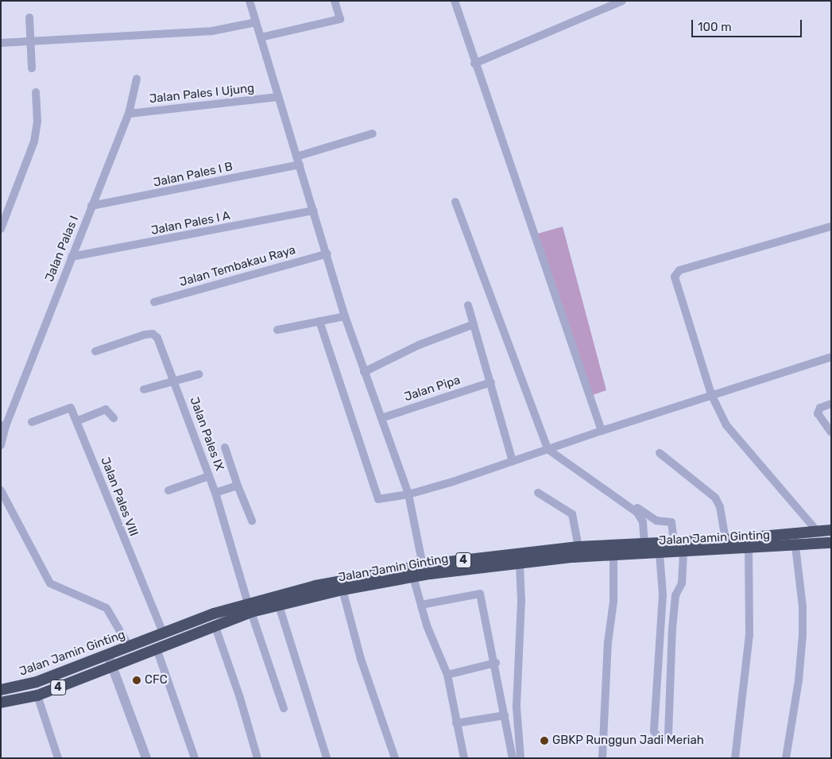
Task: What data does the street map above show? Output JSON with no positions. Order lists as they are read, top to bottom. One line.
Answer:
{"streets":{"highway":["Jalan Jamin Ginting","4"],"street":["Jalan Pales I Ujung","Jalan Pales I B","Jalan Pales I A","Jalan Palas I","Jalan Tembakau Raya","Jalan Pipa","Jalan Pales IX","Jalan Pales VIII"]},"crossings":[["Jalan Pales I Ujung","Jalan Palas I"],["Jalan Pales I B","Jalan Palas I"],["Jalan Pales I A","Jalan Palas I"],["Jalan Pales IX","Jalan Jamin Ginting"],["Jalan Pales VIII","Jalan Jamin Ginting"]],"places":["CFC","GBKP Runggun Jadi Meriah"],"scale_bar":"100 m"}
